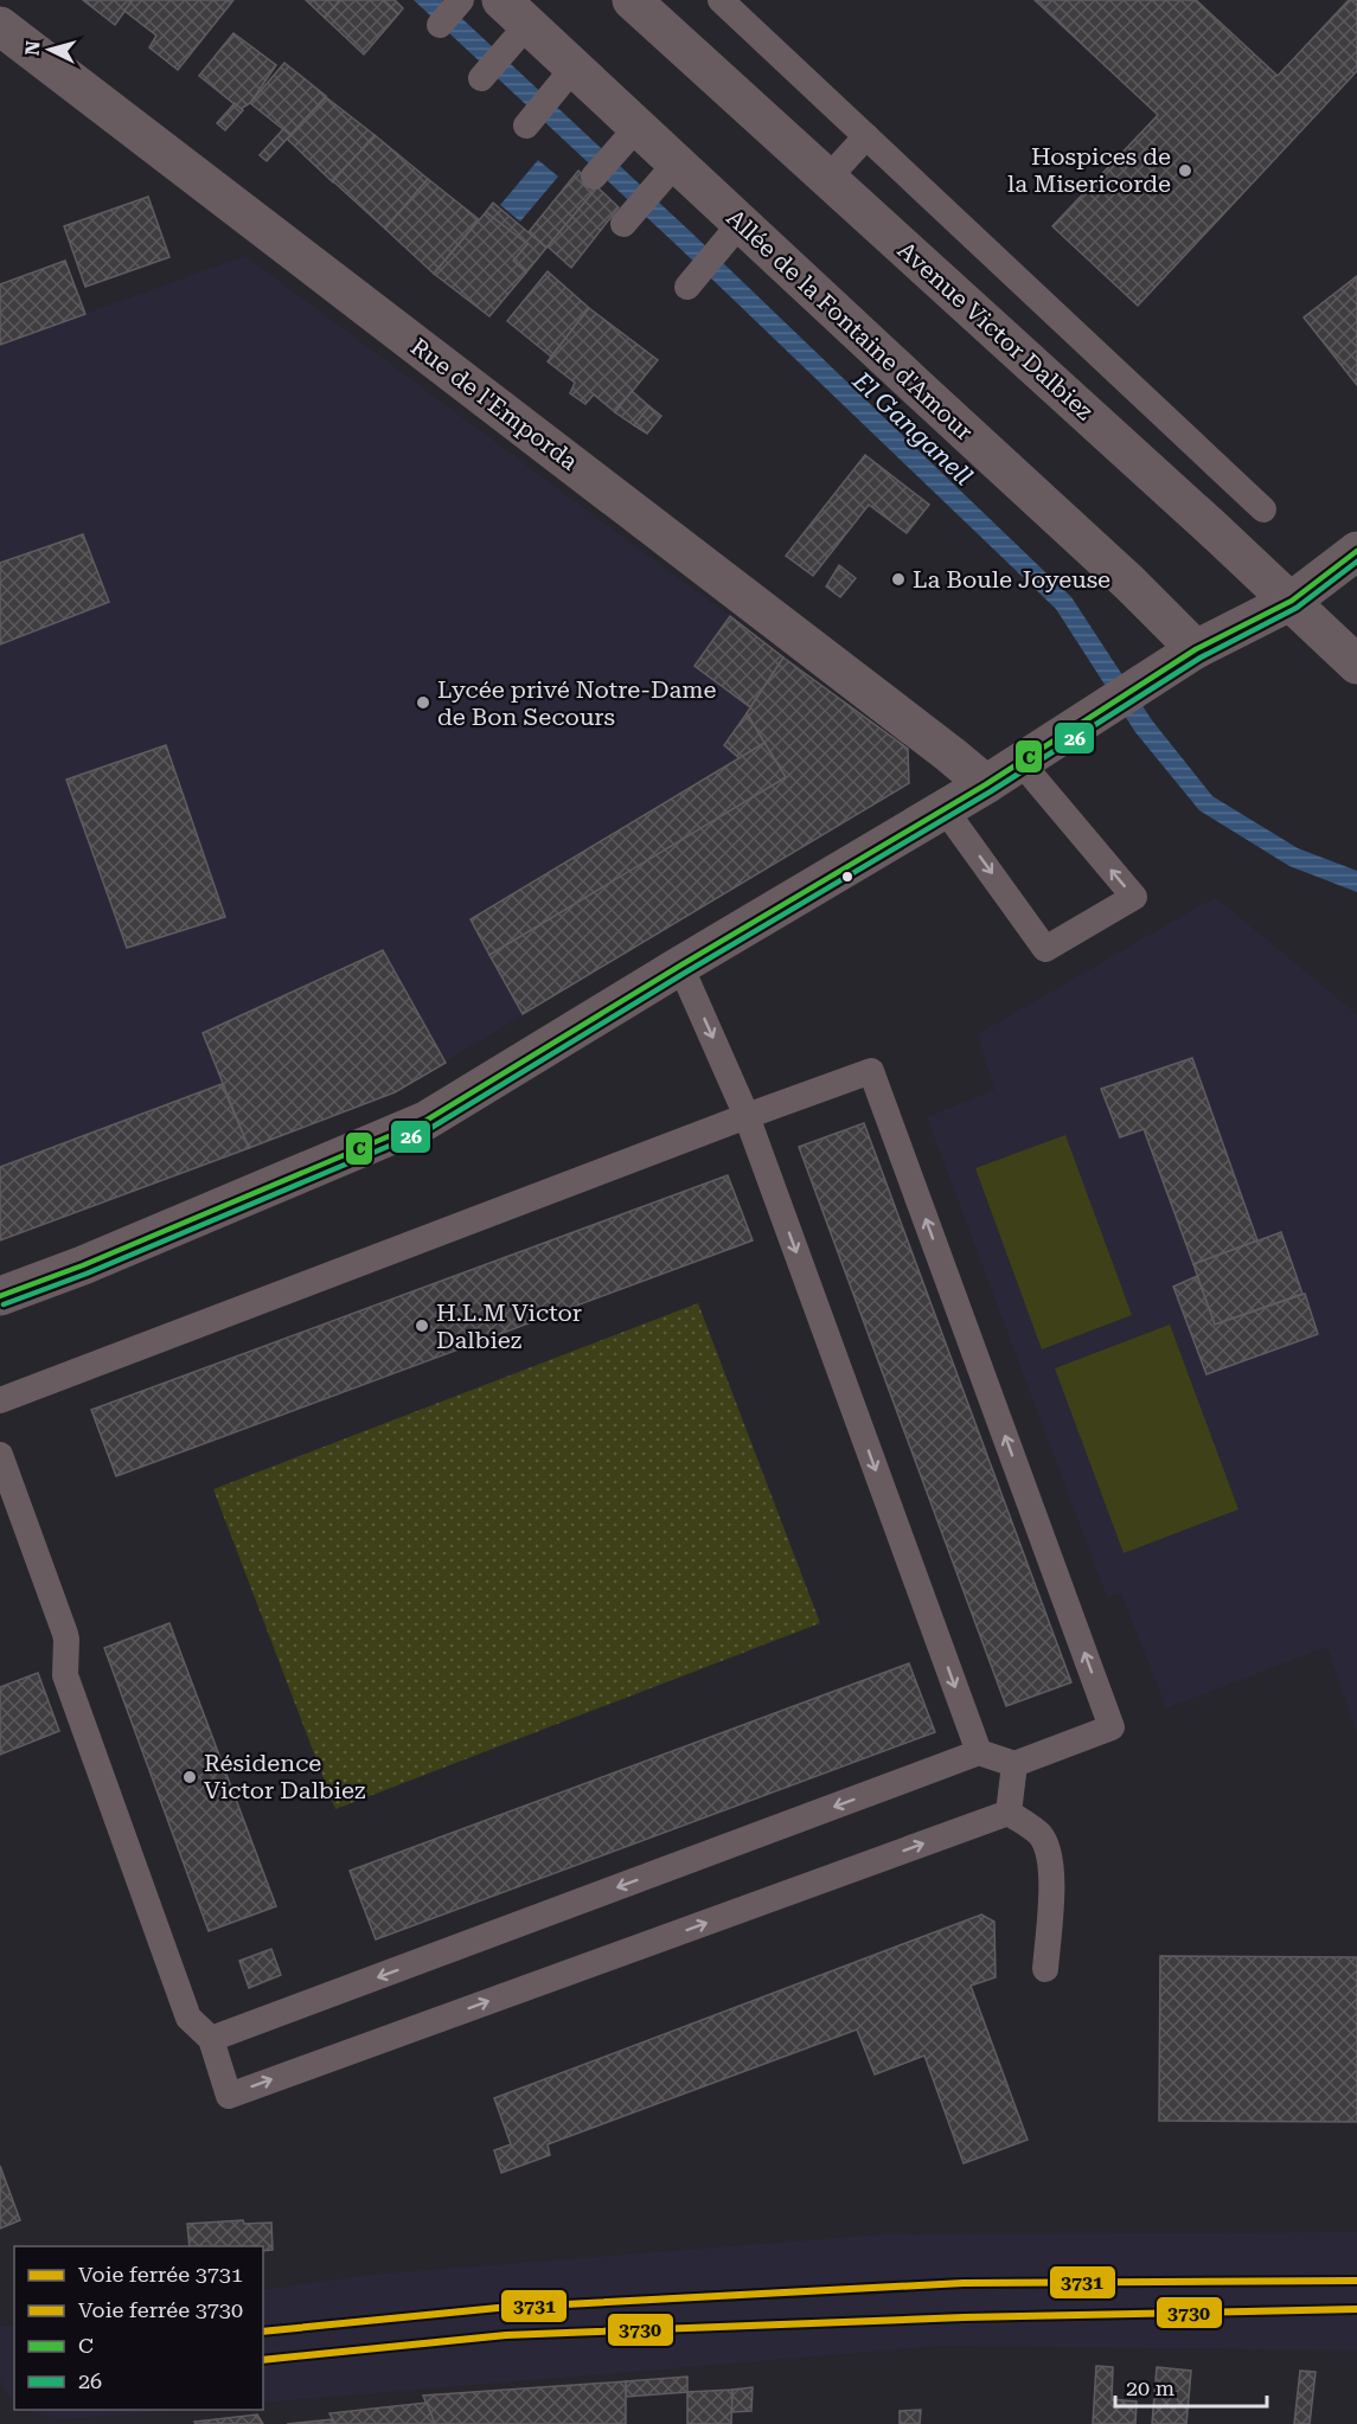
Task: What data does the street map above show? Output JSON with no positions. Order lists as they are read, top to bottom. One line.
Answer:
{"streets":{"street":["Allée de la Fontaine d'Amour","Avenue Victor Dalbiez","Rue de l'Emporda"]},"water":["El Ganganell"],"places":["Hospices de la Misericorde","La Boule Joyeuse","Lycée privé Notre-Dame de Bon Secours","H.L.M Victor Dalbiez","Résidence Victor Dalbiez"],"lines":["transit line C","transit line 26","rail line 3731","rail line 3730"],"legend":["Voie ferrée 3731","Voie ferrée 3730","C","26"],"scale_bar":"20 m","north":"left"}
